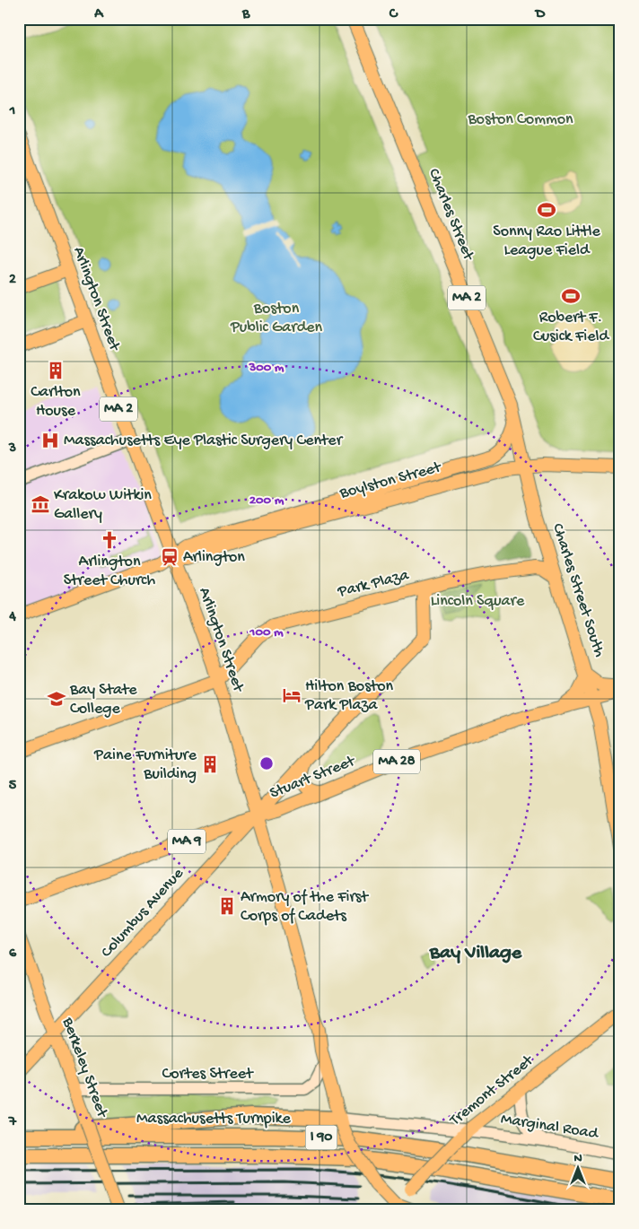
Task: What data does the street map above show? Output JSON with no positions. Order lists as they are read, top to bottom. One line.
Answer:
{"streets":{"highway":["Massachusetts Turnpike","I 90"],"main road":["Charles Street","MA 2","Arlington Street","Boylston Street","Park Plaza","Charles Street South","MA 28","Stuart Street","MA 9","Columbus Avenue","Berkeley Street","Cortes Street","Tremont Street","Marginal Road"]},"crossings":[["Charles Street","Boylston Street"],["Charles Street","Charles Street South"],["Arlington Street","Boylston Street"],["Arlington Street","Park Plaza"],["Arlington Street","Stuart Street"],["Arlington Street","Columbus Avenue"],["Arlington Street","Cortes Street"],["Arlington Street","Tremont Street"],["Arlington Street","Marginal Road"],["Boylston Street","Charles Street South"],["Park Plaza","Charles Street South"],["Park Plaza","Columbus Avenue"],["Charles Street South","MA 28"],["Charles Street South","Stuart Street"],["MA 28","Stuart Street"],["Stuart Street","Columbus Avenue"],["Columbus Avenue","Berkeley Street"],["Berkeley Street","Cortes Street"],["Tremont Street","Marginal Road"]],"districts":["Bay Village"],"parks":["Boston Common","Boston Public Garden","Lincoln Square"],"places":{"sports":["Sonny Rao Little League Field","Robert F. Cusick Field"],"building":["Carlton House","Paine Furniture Building","Armory of the First Corps of Cadets"],"hospital":["Massachusetts Eye Plastic Surgery Center"],"museum":["Krakow Witkin Gallery"],"church":["Arlington Street Church"],"station":["Arlington"],"hotel":["Hilton Boston Park Plaza"],"school or university":["Bay State College"]},"north":"top","grid":{"columns":["A","B","C","D"],"rows":["1","2","3","4","5","6","7"]},"rings":["300 m","200 m","100 m"]}
